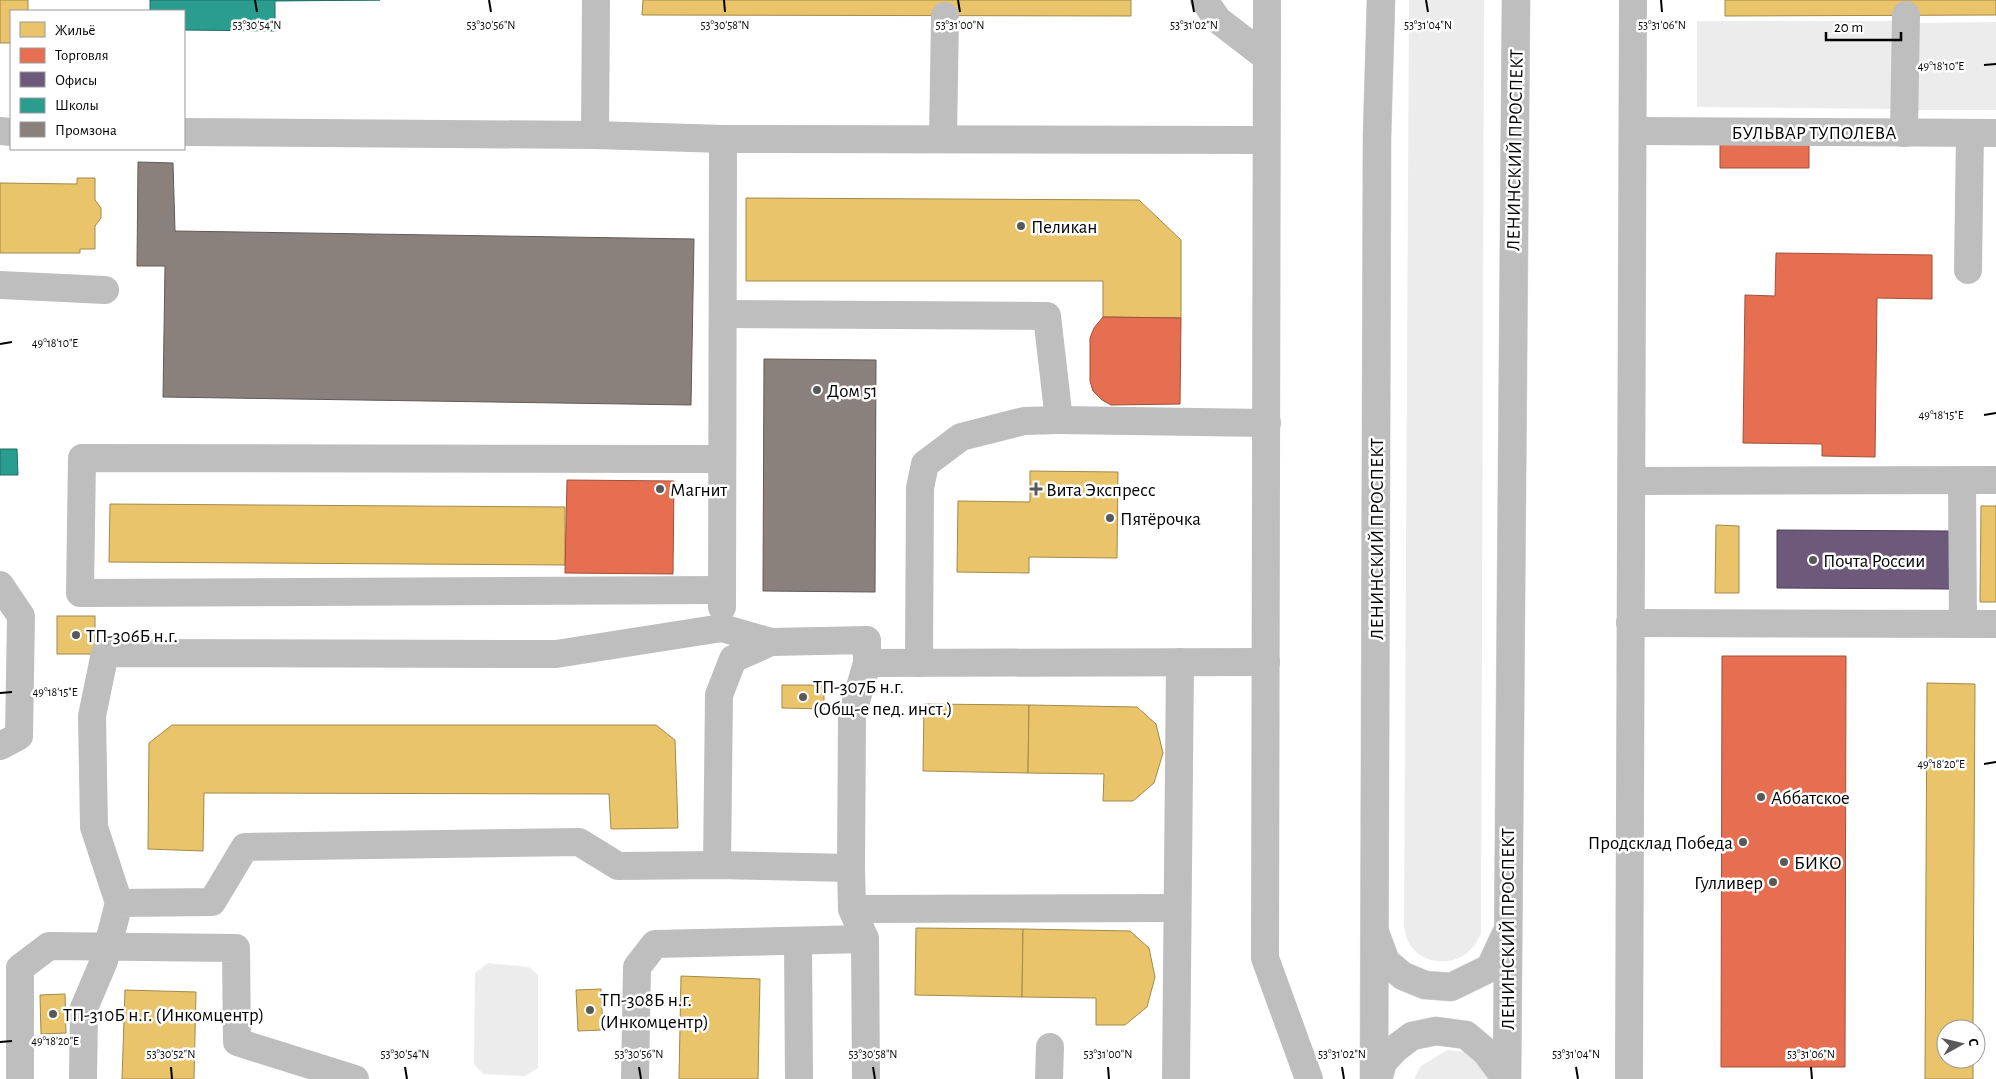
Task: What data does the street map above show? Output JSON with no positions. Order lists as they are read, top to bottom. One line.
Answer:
{"streets":{"street":["БУЛЬВАР ТУПОЛЕВА","ЛЕНИНСКИЙ ПРОСПЕКТ"]},"places":{"other":["Пеликан","Дом 51","Магнит","Пятёрочка","Почта России","ТП-306Б н.г.","ТП-307Б н.г. (Общ-е пед. инст.)","Аббатское","Продсклад Победа","БИКО","Гулливер","ТП-308Б н.г. (Инкомцентр)","ТП-310Б н.г. (Инкомцентр)"],"health":["Вита Экспресс"]},"legend":["Жильё","Торговля","Офисы","Школы","Промзона"],"scale_bar":"20 m","north":"right","coordinates":["53°30'54\"N","53°30'56\"N","53°30'58\"N","53°31'00\"N","53°31'02\"N","53°31'04\"N","53°31'06\"N","49°18'10\"E","49°18'15\"E","49°18'20\"E","53°30'52\"N"]}
